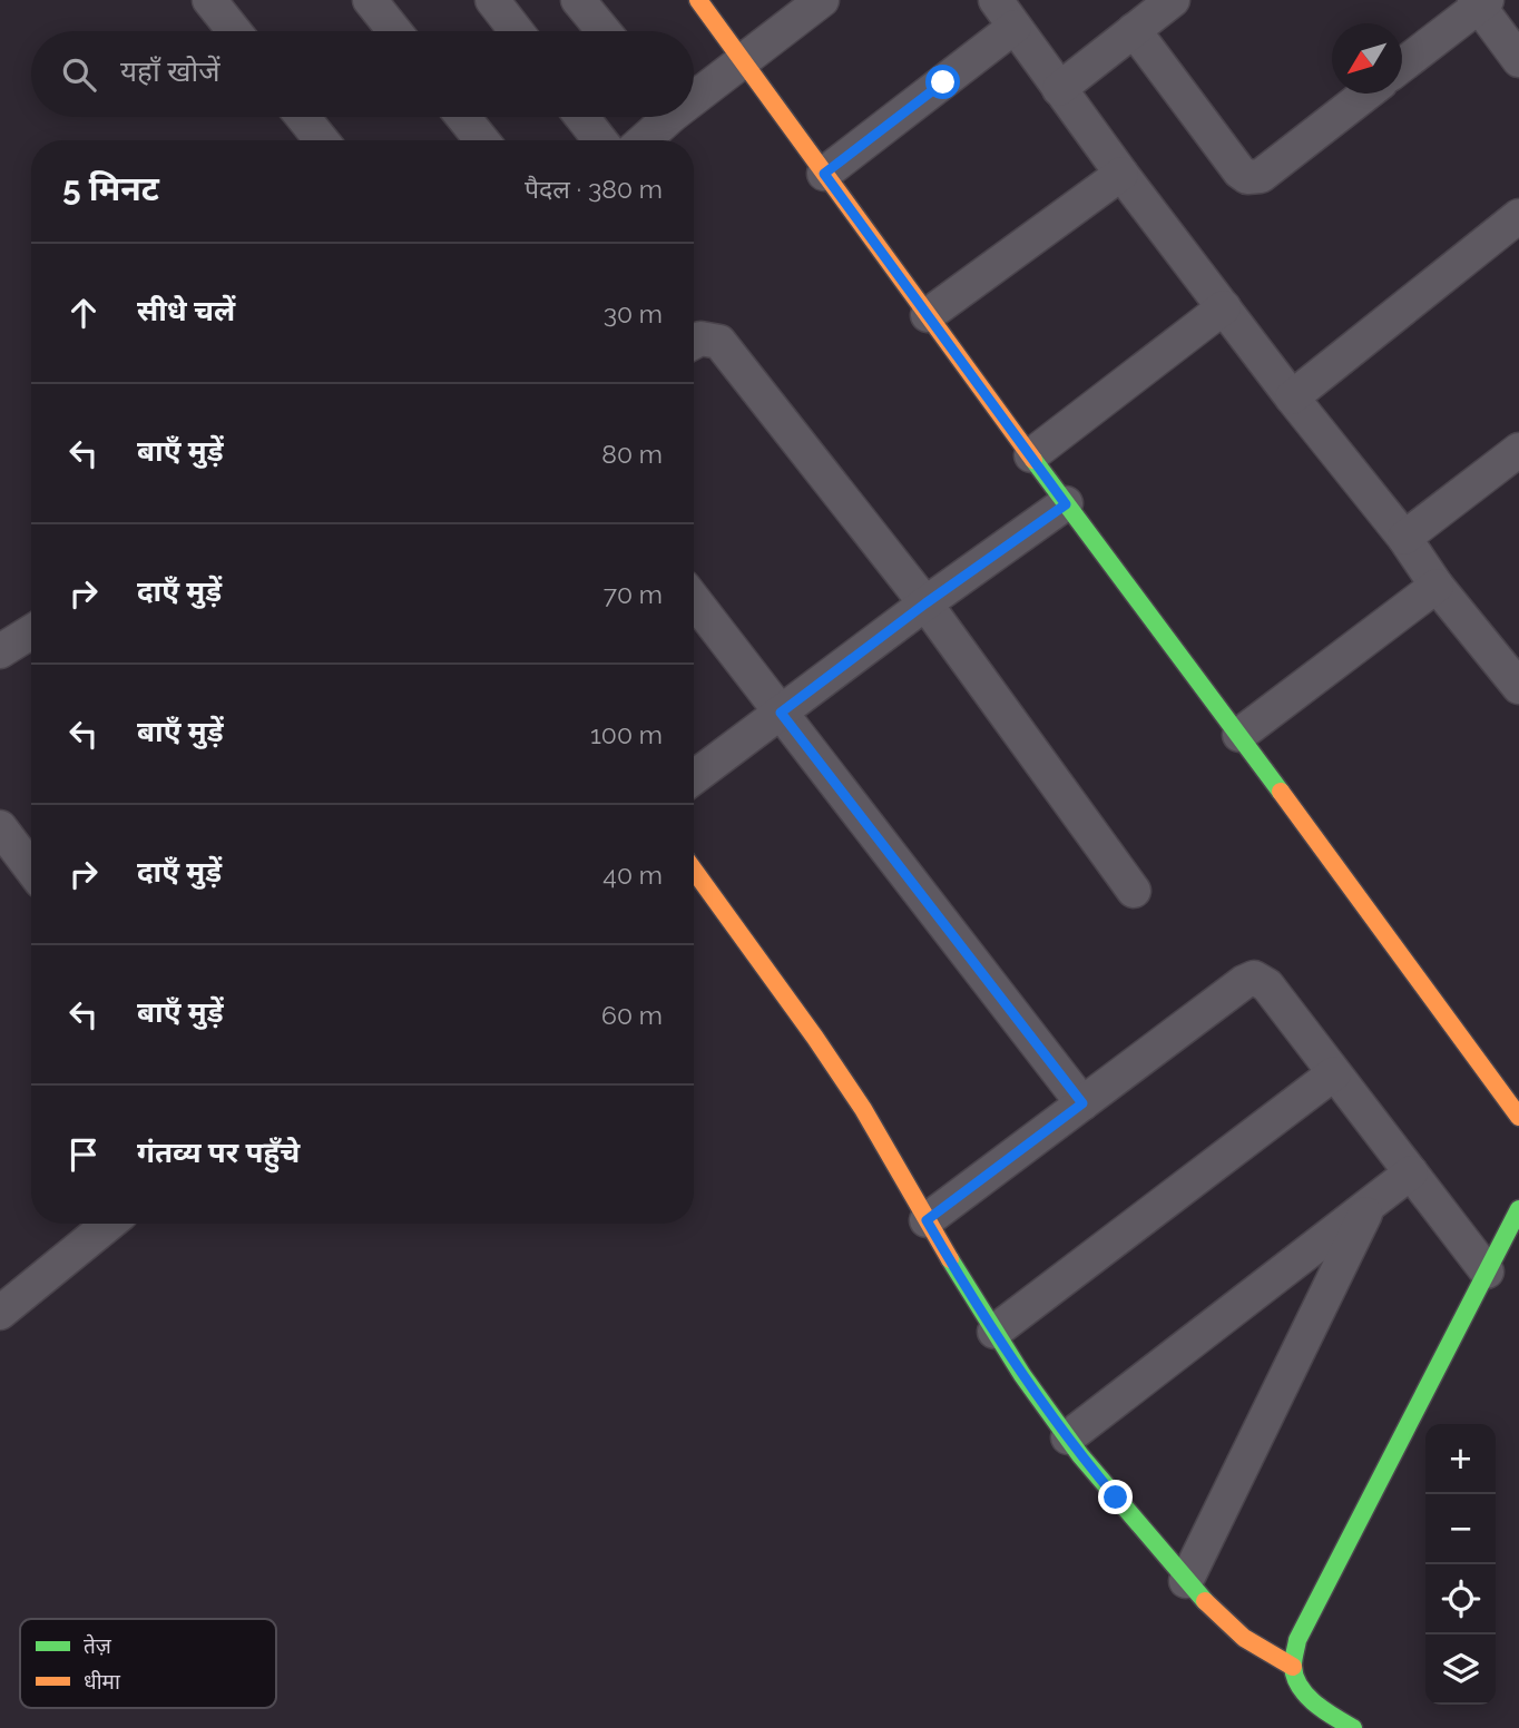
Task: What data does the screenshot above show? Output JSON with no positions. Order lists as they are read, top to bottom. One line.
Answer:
{"legend":["तेज़","धीमा"],"north":"bottom left","page":{"search":"यहाँ खोजें","heading":["5 मिनट","पैदल · 380 m"],"list":[["सीधे चलें","30 m"],["बाएँ मुड़ें","80 m"],["दाएँ मुड़ें","70 m"],["बाएँ मुड़ें","100 m"],["दाएँ मुड़ें","40 m"],["बाएँ मुड़ें","60 m"],"गंतव्य पर पहुँचे"],"map_buttons":["+","−"]}}
